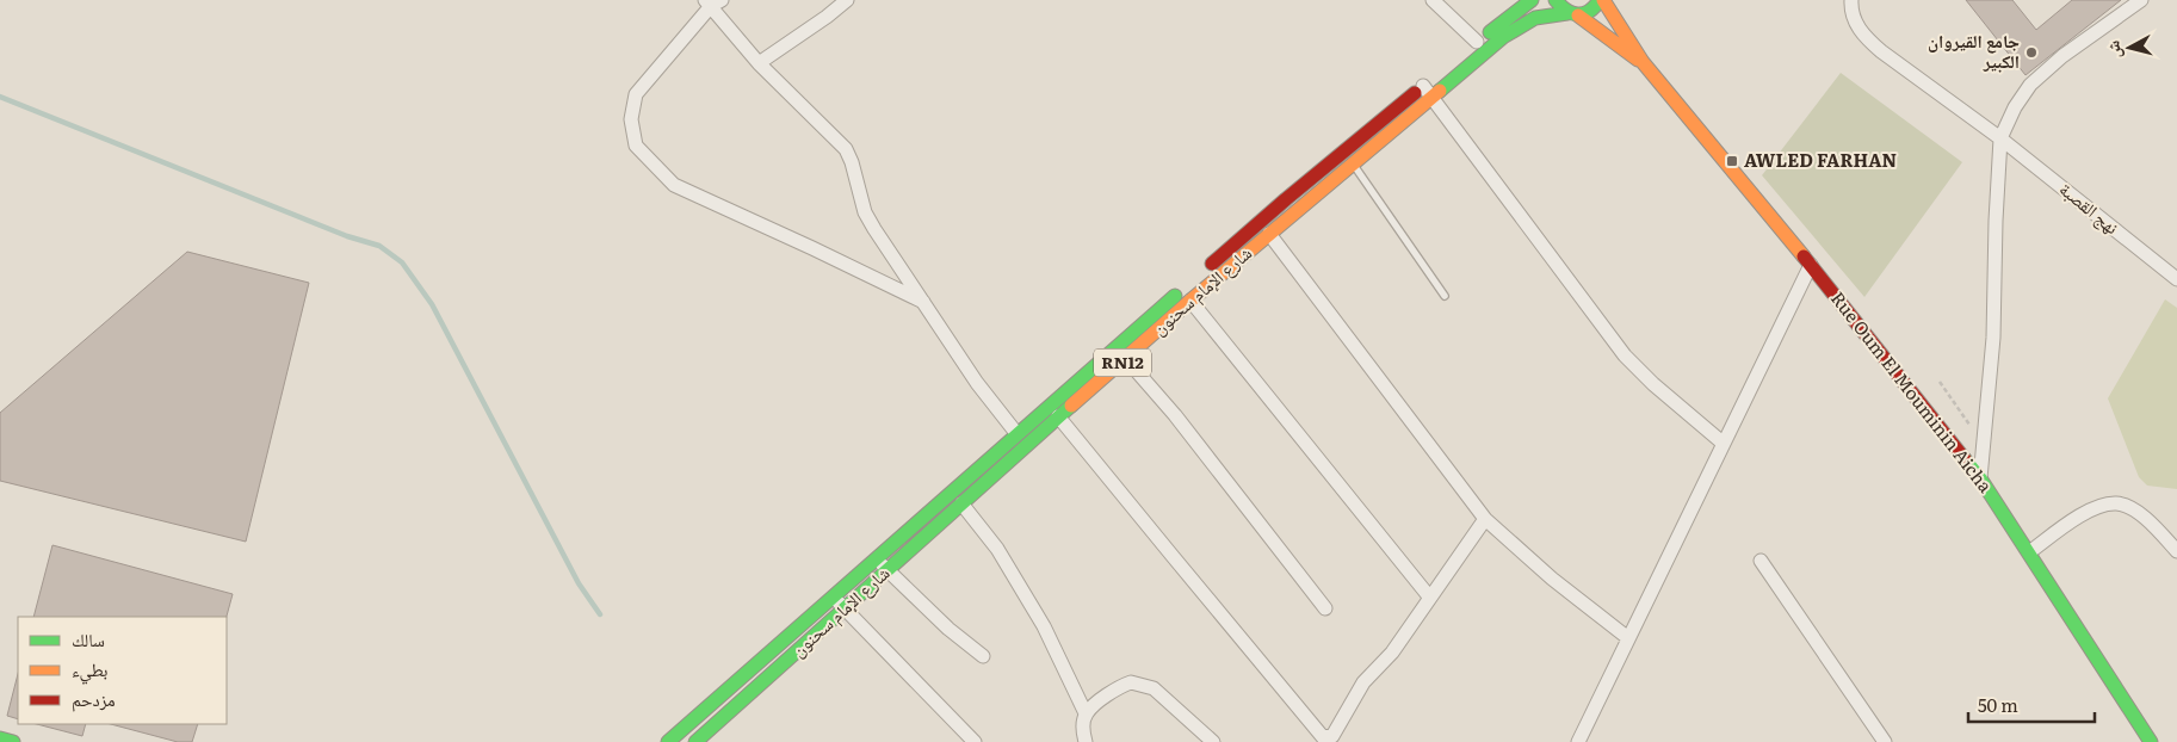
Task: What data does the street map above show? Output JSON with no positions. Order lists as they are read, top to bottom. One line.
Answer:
{"streets":{"main road":["شارع الإمام سحنون","RN12","Rue Oum El Mouminin Aicha"],"street":["نهج القصبة"]},"crossings":[["شارع الإمام سحنون","RN12"],["شارع الإمام سحنون","Rue Oum El Mouminin Aicha"],["RN12","Rue Oum El Mouminin Aicha"]],"places":{"other":["جامع القيروان الكبير"],"transit":["AWLED FARHAN"]},"legend":["سالك","بطيء","مزدحم"],"scale_bar":"50 m","north":"left"}
